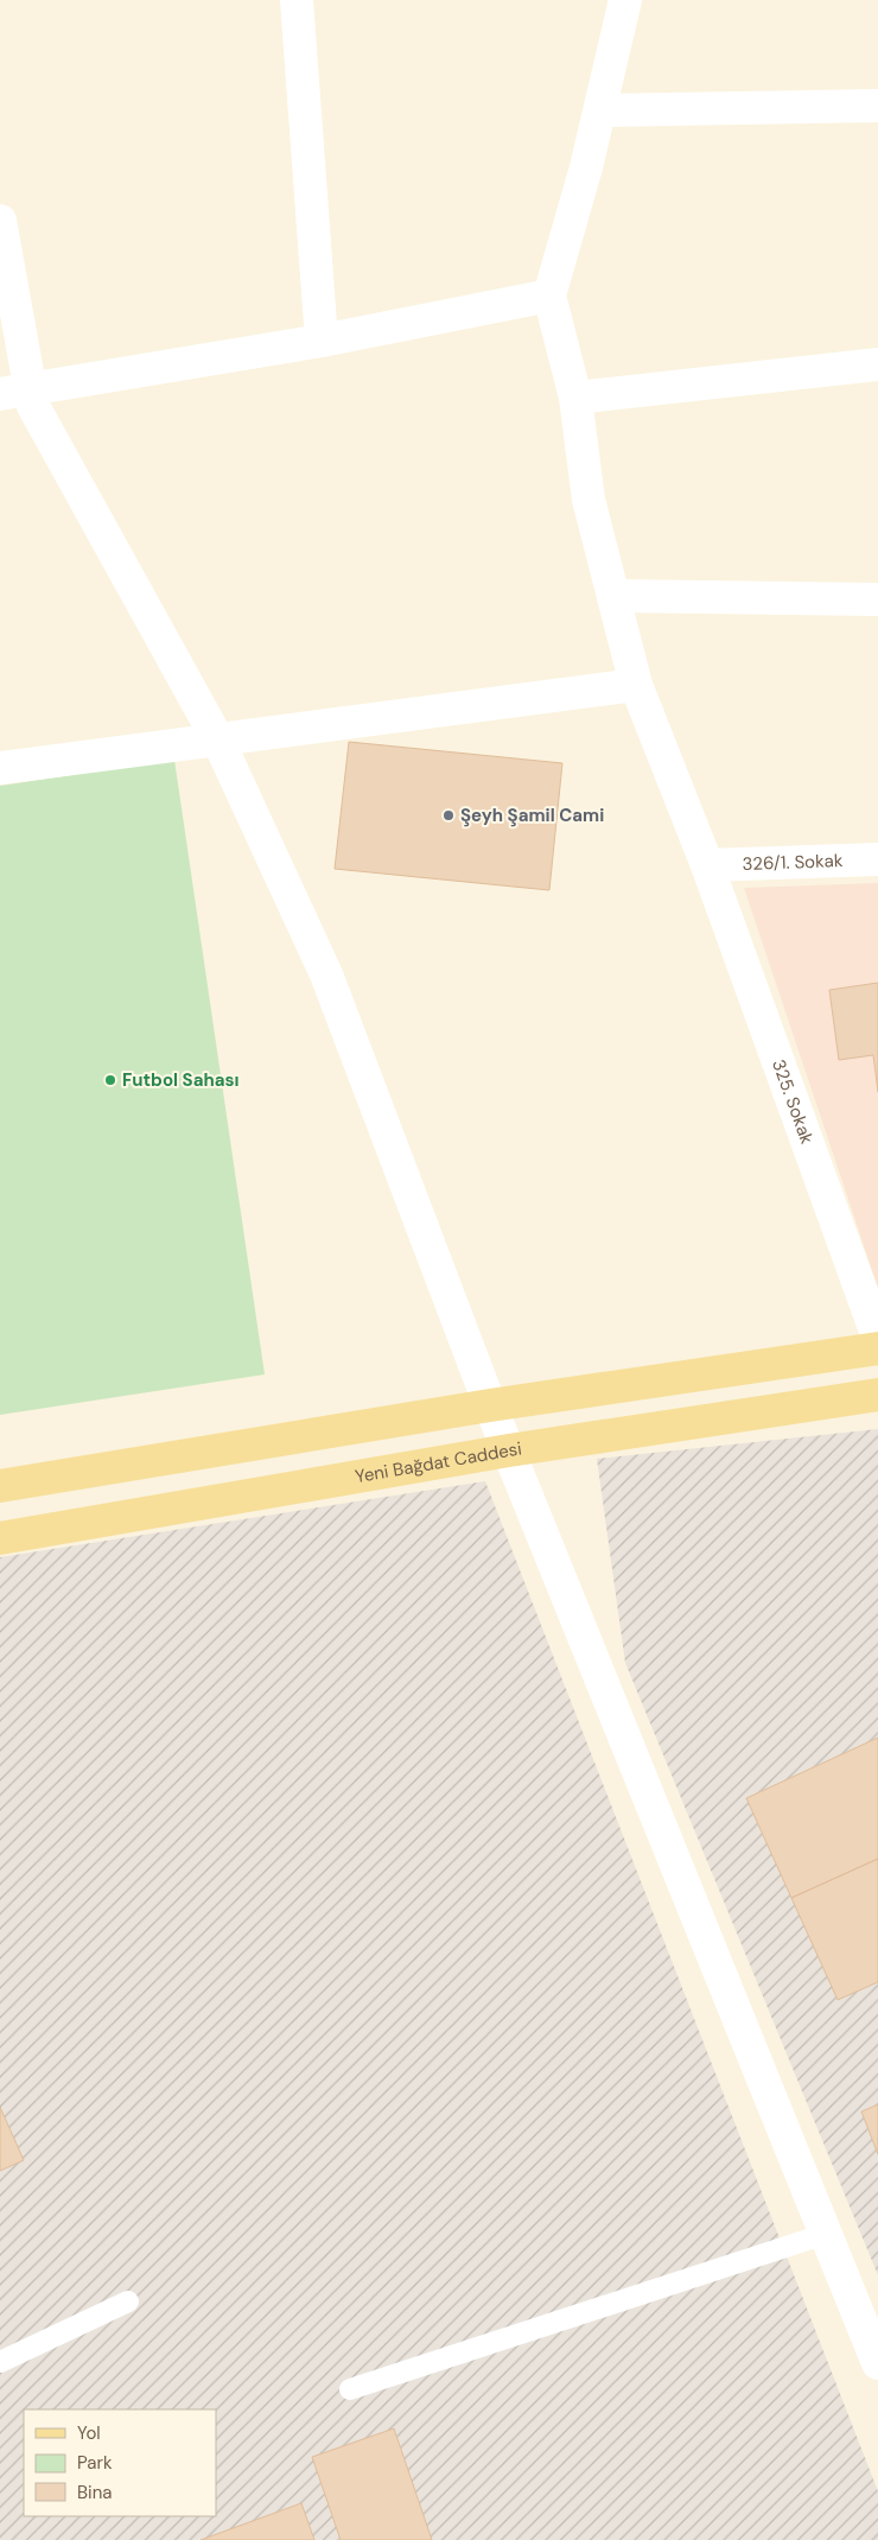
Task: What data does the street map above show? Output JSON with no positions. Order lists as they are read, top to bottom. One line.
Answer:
{"streets":{"main road":["Yeni Bağdat Caddesi"],"street":["326/1. Sokak","325. Sokak"]},"crossings":[["326/1. Sokak","325. Sokak"]],"places":["Şeyh Şamil Cami","Futbol Sahası"],"legend":["Yol","Park","Bina"]}
